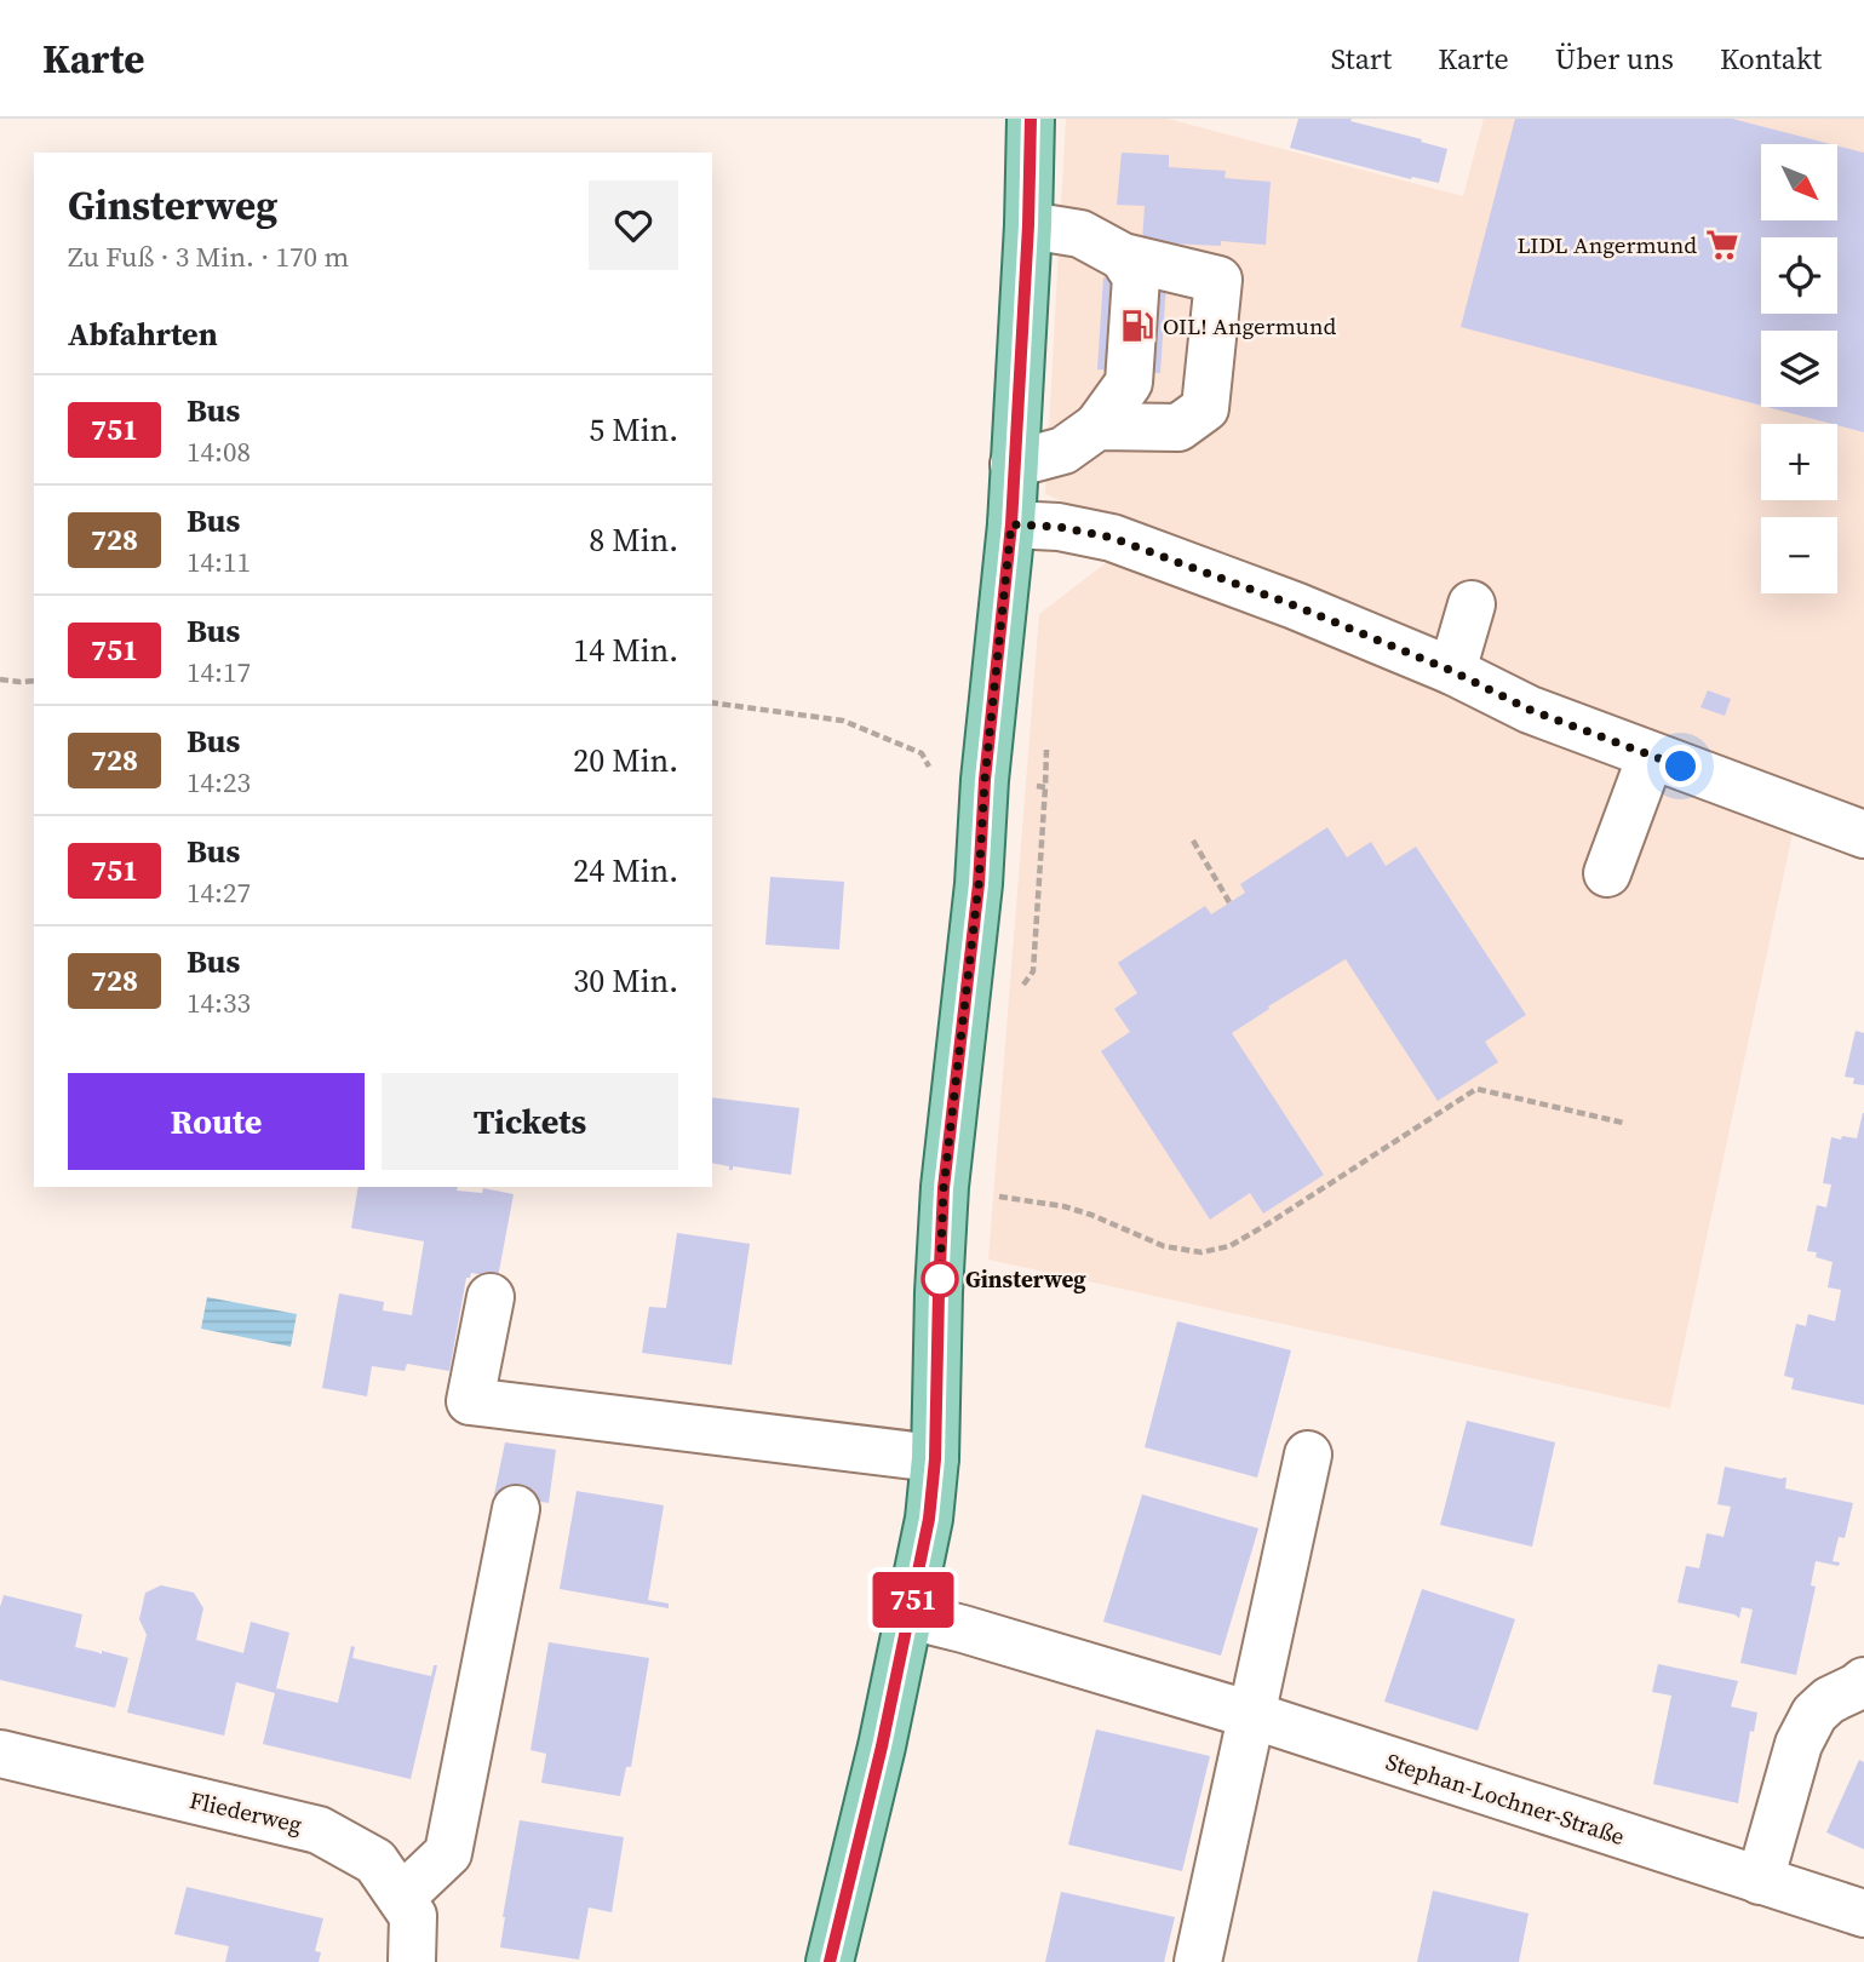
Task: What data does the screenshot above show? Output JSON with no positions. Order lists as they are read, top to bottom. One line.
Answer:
{"streets":{"street":["Stephan-Lochner-Straße","Fliederweg"]},"places":{"supermarket":["LIDL Angermund"],"fuel station":["OIL! Angermund"],"other":["Ginsterweg"]},"lines":["bus line 751"],"north":"bottom right","page":{"header":"Karte","nav":["Start","Karte","Über uns","Kontakt"],"on_map":"751","map_buttons":["+","−"],"heading":[["Ginsterweg","Zu Fuß · 3 Min. · 170 m"],"Abfahrten"],"list":[{"mark":"751","name":"Bus","note":"14:08","value":"5 Min."},{"mark":"728","name":"Bus","note":"14:11","value":"8 Min."},{"mark":"751","name":"Bus","note":"14:17","value":"14 Min."},{"mark":"728","name":"Bus","note":"14:23","value":"20 Min."},{"mark":"751","name":"Bus","note":"14:27","value":"24 Min."},{"mark":"728","name":"Bus","note":"14:33","value":"30 Min."}],"buttons":["Route","Tickets"]}}
